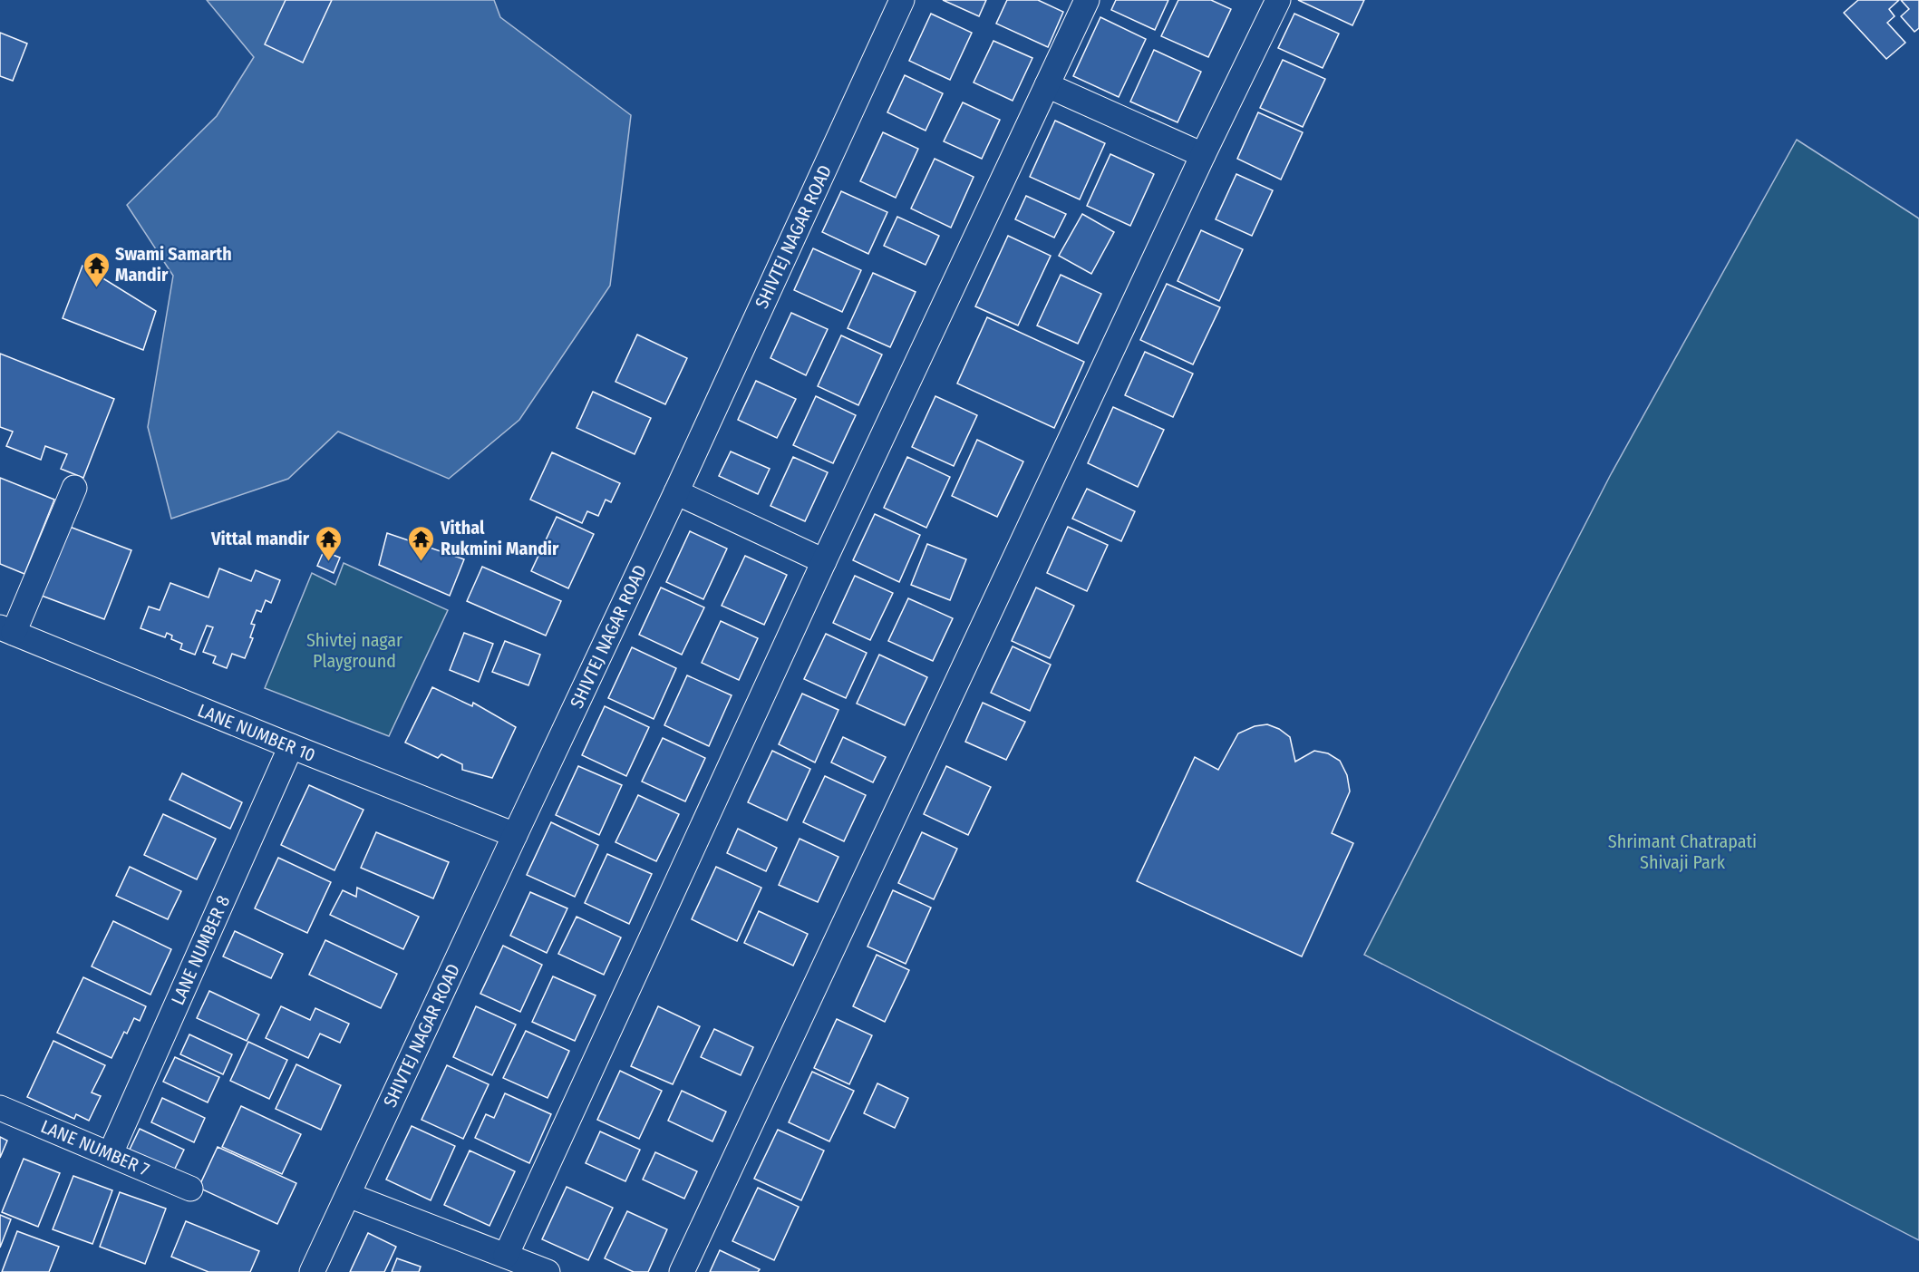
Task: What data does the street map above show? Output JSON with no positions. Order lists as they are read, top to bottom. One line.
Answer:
{"streets":{"street":["SHIVTEJ NAGAR ROAD","LANE NUMBER 10","LANE NUMBER 8","LANE NUMBER 7"]},"crossings":[["SHIVTEJ NAGAR ROAD","LANE NUMBER 10"],["LANE NUMBER 10","LANE NUMBER 8"],["LANE NUMBER 8","LANE NUMBER 7"]],"parks":["Shivtej nagar Playground","Shrimant Chatrapati Shivaji Park"],"places":{"temple":["Swami Samarth Mandir","Vittal mandir","Vithal Rukmini Mandir"]}}
